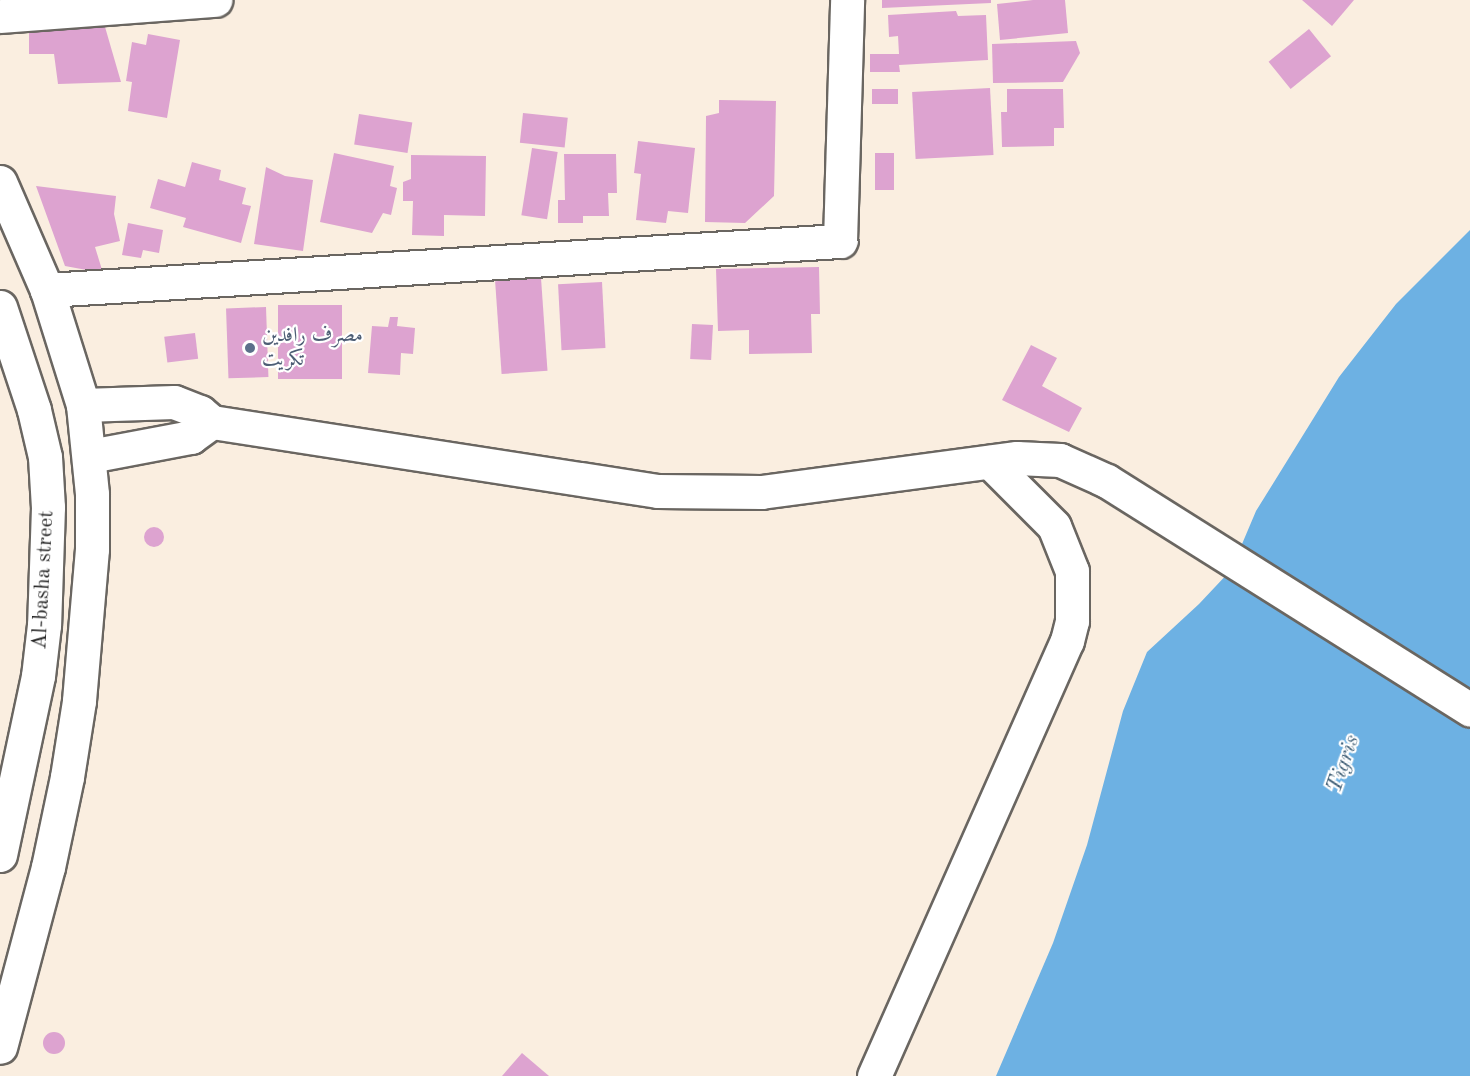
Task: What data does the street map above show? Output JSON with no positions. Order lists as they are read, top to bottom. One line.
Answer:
{"streets":{"street":["Al-basha street"]},"water":["Tigris"],"places":["مصرف رافدين تكريت"]}
